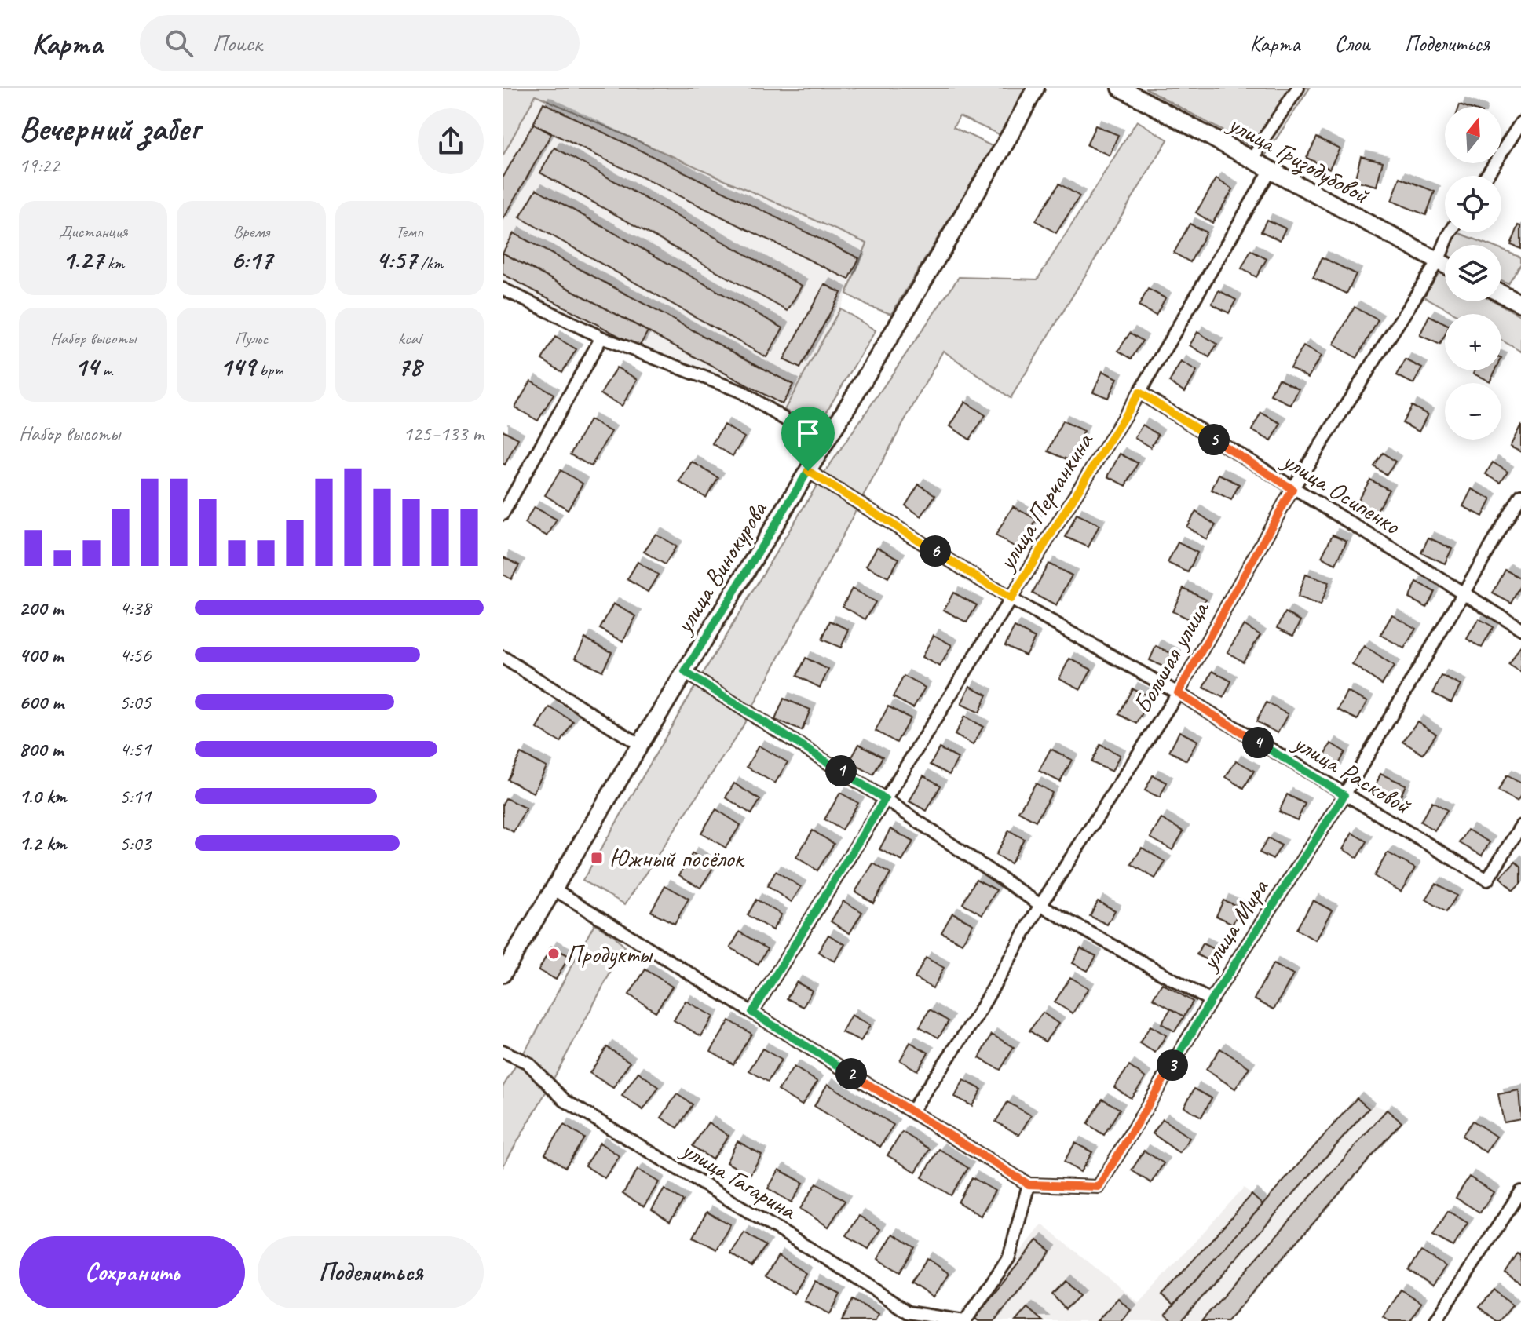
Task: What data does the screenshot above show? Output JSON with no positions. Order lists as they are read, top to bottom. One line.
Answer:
{"streets":{"main road":["улица Гризодубовой","улица Винокурова"],"street":["улица Осипенко","улица Перчанкина","Большая улица","улица Расковой","улица Мира","улица Гагарина"]},"crossings":[["улица Гризодубовой","улица Перчанкина"],["улица Гризодубовой","Большая улица"],["улица Осипенко","улица Перчанкина"],["улица Осипенко","Большая улица"],["улица Осипенко","улица Мира"],["улица Перчанкина","улица Расковой"],["улица Винокурова","улица Расковой"],["Большая улица","улица Расковой"],["улица Расковой","улица Мира"]],"places":{"transit":["Южный посёлок"],"other":["Продукты"]},"north":"top","page":{"header":"Карта","search":"Поиск","nav":["Карта","Слои","Поделиться"],"heading":["Вечерний забег","19:22"],"map_buttons":["+","−"],"stats":[["Дистанция","1.27 km"],["Время","6:17"],["Темп","4:57 /km"],["Набор высоты","14 m"],["Пульс","149 bpm"],["kcal","78"]],"chart":["Набор высоты","125–133 m"],"pins":["5","6","4","1","3","2"],"list":[{"name":"200 m","note":"4:38"},{"name":"400 m","note":"4:56"},{"name":"600 m","note":"5:05"},{"name":"800 m","note":"4:51"},{"name":"1.0 km","note":"5:11"},{"name":"1.2 km","note":"5:03"}],"buttons":["Сохранить","Поделиться"]}}
